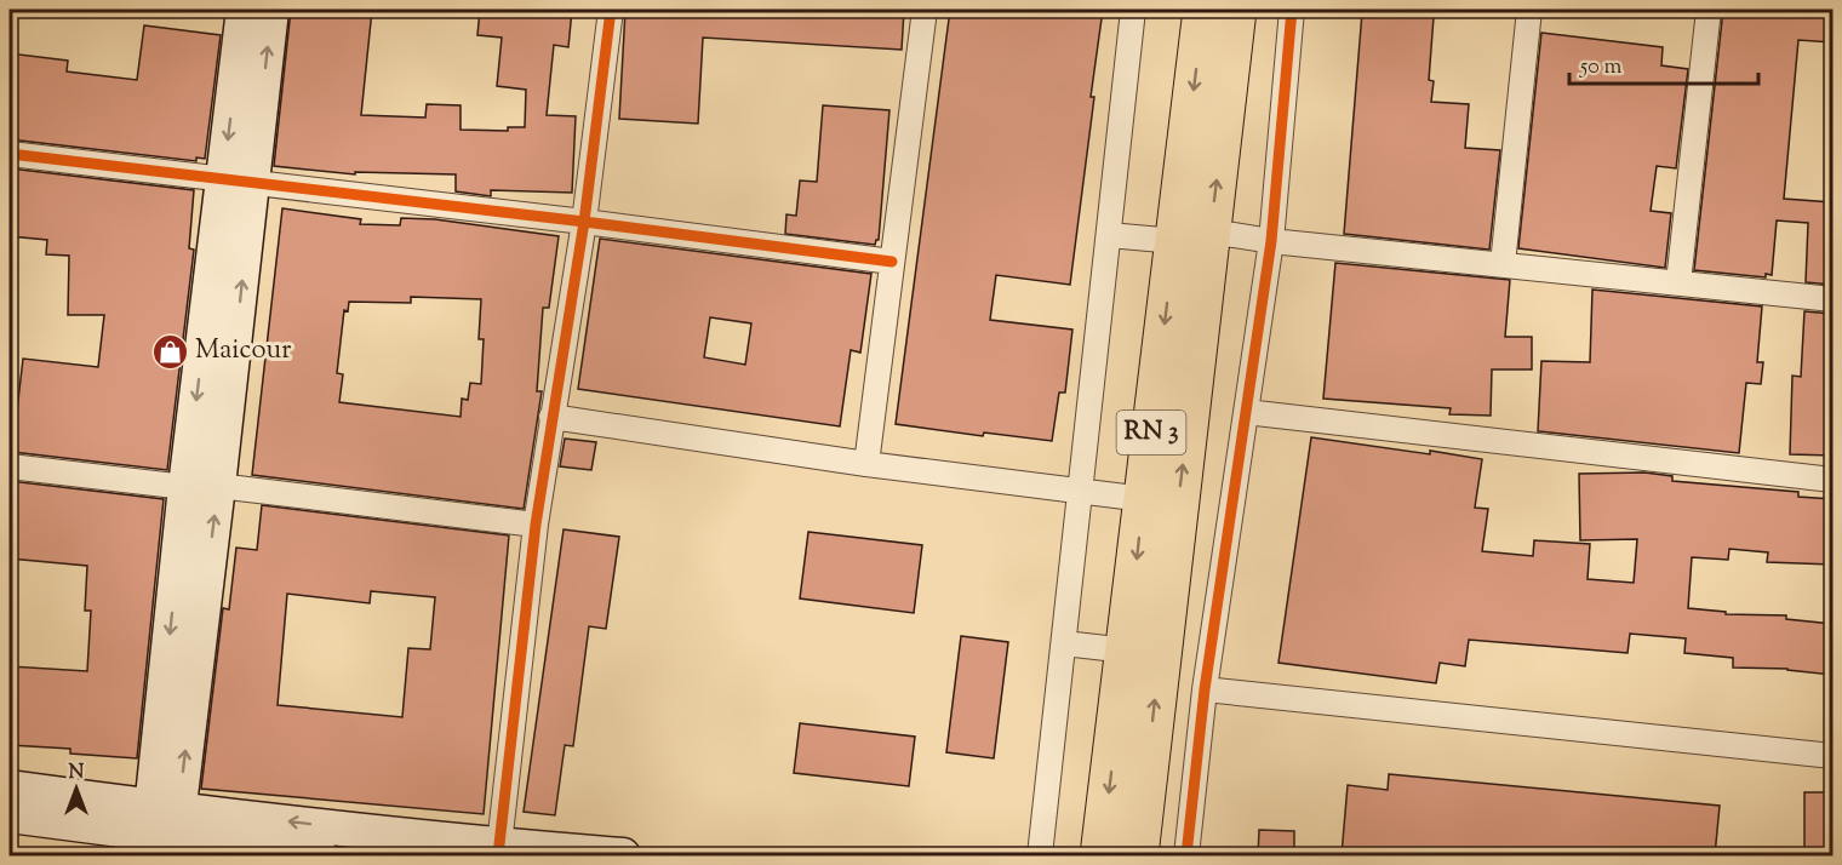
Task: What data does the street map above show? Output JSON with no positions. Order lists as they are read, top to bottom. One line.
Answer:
{"streets":{"highway":["RN 3"]},"places":{"shop":["Maicour"]},"scale_bar":"50 m","north":"top"}
